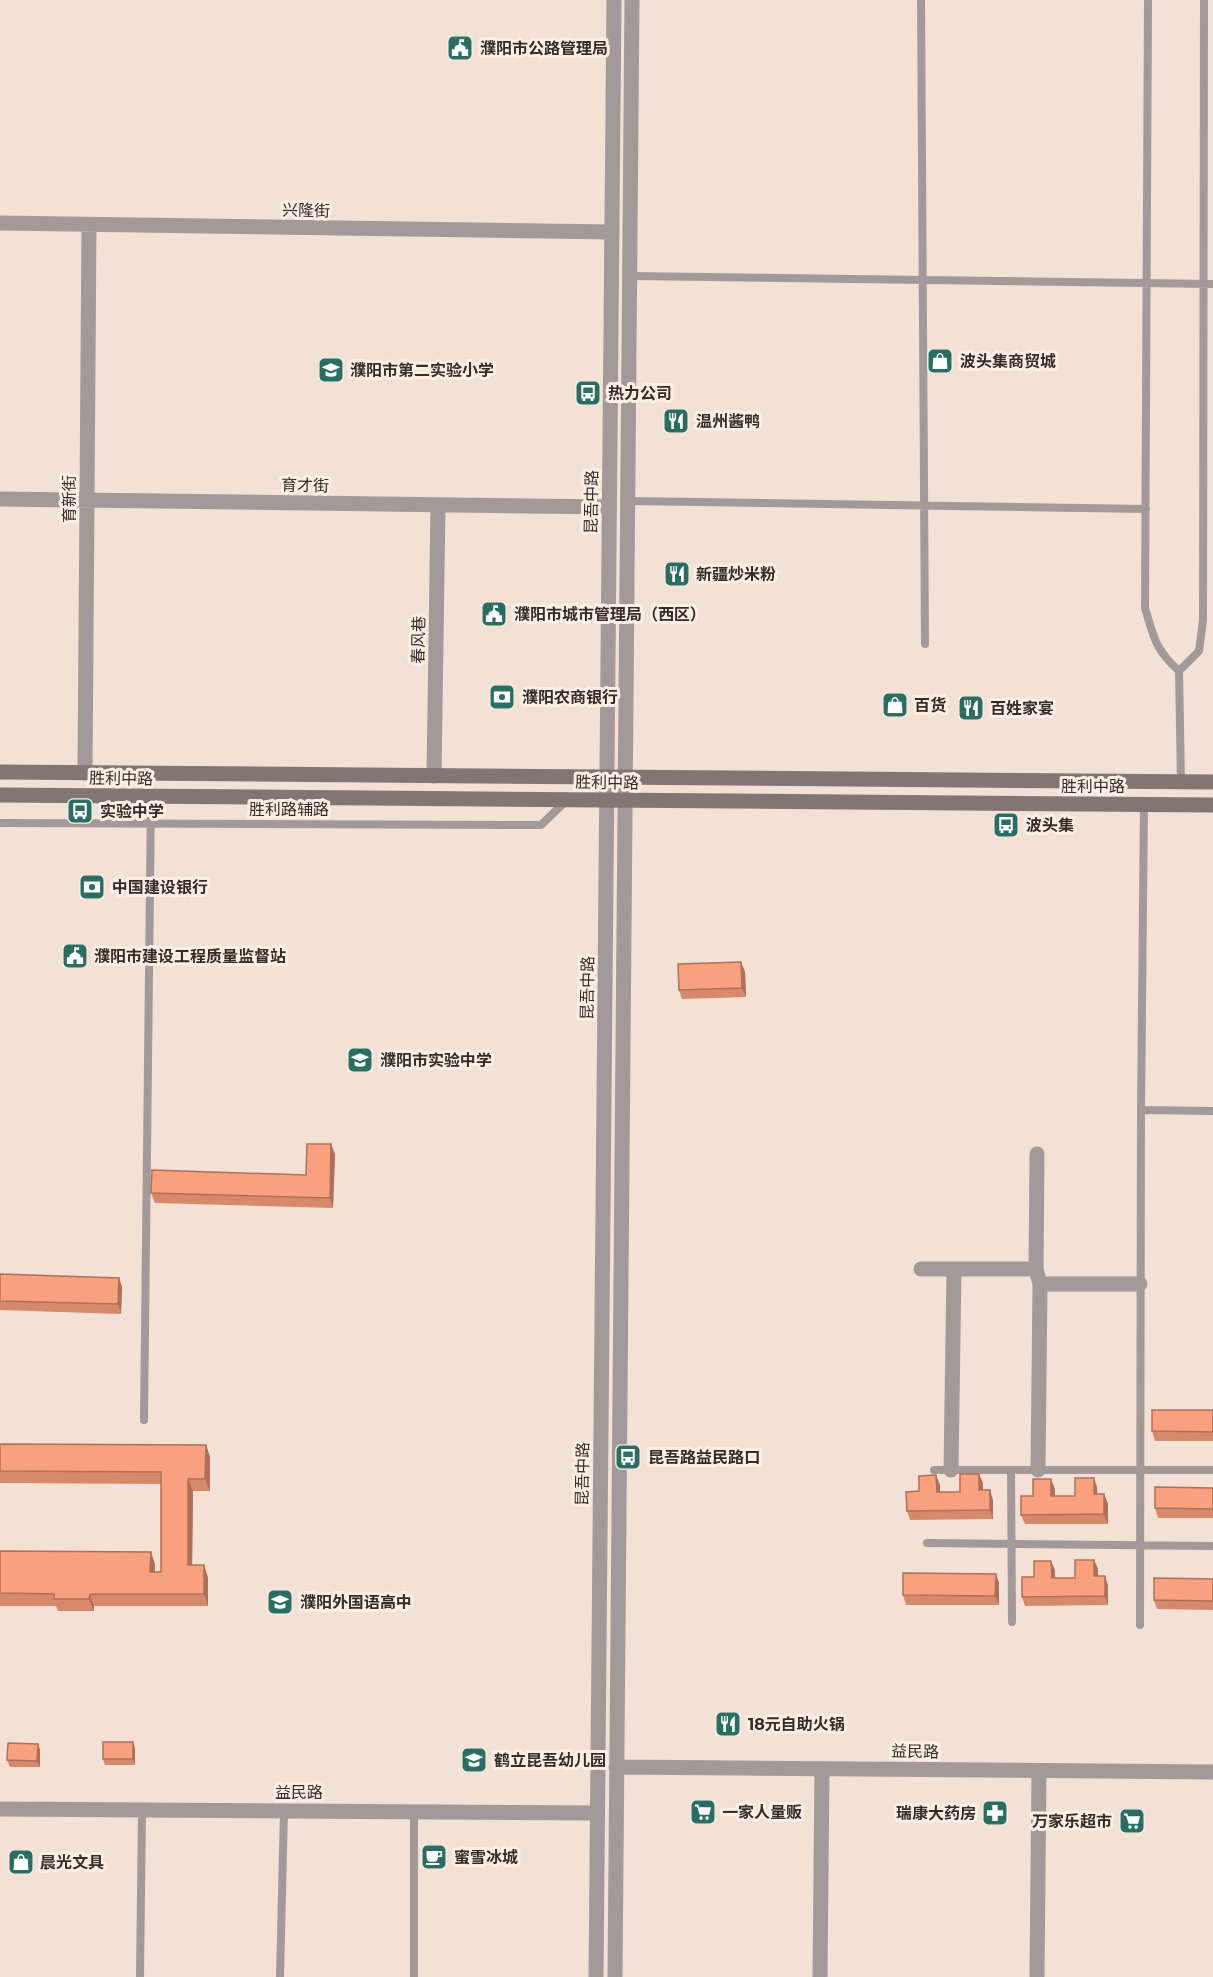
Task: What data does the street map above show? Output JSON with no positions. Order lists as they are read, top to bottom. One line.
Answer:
{"streets":{"main road":["胜利中路"],"street":["兴隆街","育才街","育新街","昆吾中路","春风巷","益民路"],"lane":["胜利路辅路"]},"crossings":[["兴隆街","育新街"],["兴隆街","昆吾中路"],["育才街","育新街"],["育才街","昆吾中路"],["育才街","春风巷"],["育新街","胜利中路"],["昆吾中路","胜利中路"],["昆吾中路","益民路"],["春风巷","胜利中路"],["胜利中路","胜利路辅路"]],"places":{"public building":["濮阳市公路管理局","濮阳市城市管理局（西区）","濮阳市建设工程质量监督站"],"shop":["波头集商贸城","百货","晨光文具"],"school or university":["濮阳市第二实验小学","濮阳市实验中学","濮阳外国语高中","鹤立昆吾幼儿园"],"bus stop":["热力公司","实验中学","波头集","昆吾路益民路口"],"restaurant":["温州酱鸭","新疆炒米粉","百姓家宴","18元自助火锅"],"bank":["濮阳农商银行","中国建设银行"],"supermarket":["一家人量贩","万家乐超市"],"pharmacy":["瑞康大药房"],"cafe":["蜜雪冰城"]}}
